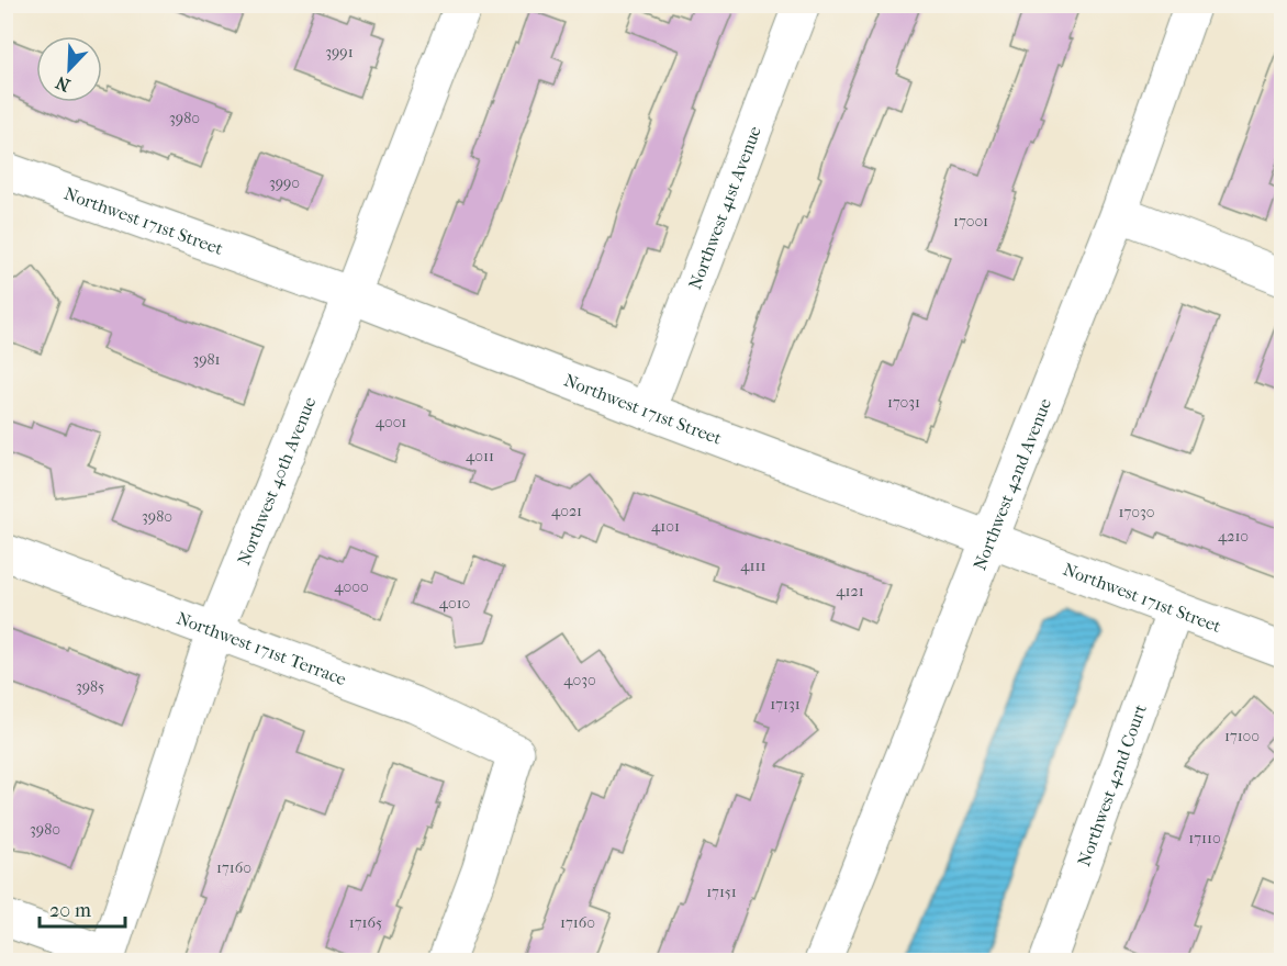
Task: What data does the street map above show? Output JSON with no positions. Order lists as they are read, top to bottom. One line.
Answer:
{"streets":{"street":["Northwest 41st Avenue","Northwest 171st Street","Northwest 40th Avenue","Northwest 42nd Avenue","Northwest 171st Terrace","Northwest 42nd Court"]},"crossings":[["Northwest 41st Avenue","Northwest 171st Street"],["Northwest 171st Street","Northwest 40th Avenue"],["Northwest 171st Street","Northwest 42nd Avenue"],["Northwest 171st Street","Northwest 42nd Court"],["Northwest 40th Avenue","Northwest 171st Terrace"]],"house_numbers":["3991","3980","3990","17001","3981","17031","4001","4011","4021","17030","3980","4101","4210","4111","4000","4121","4010","4030","3985","17131","17100","3980","17110","17160","17151","17165","17160"],"scale_bar":"20 m","north":"bottom left"}
